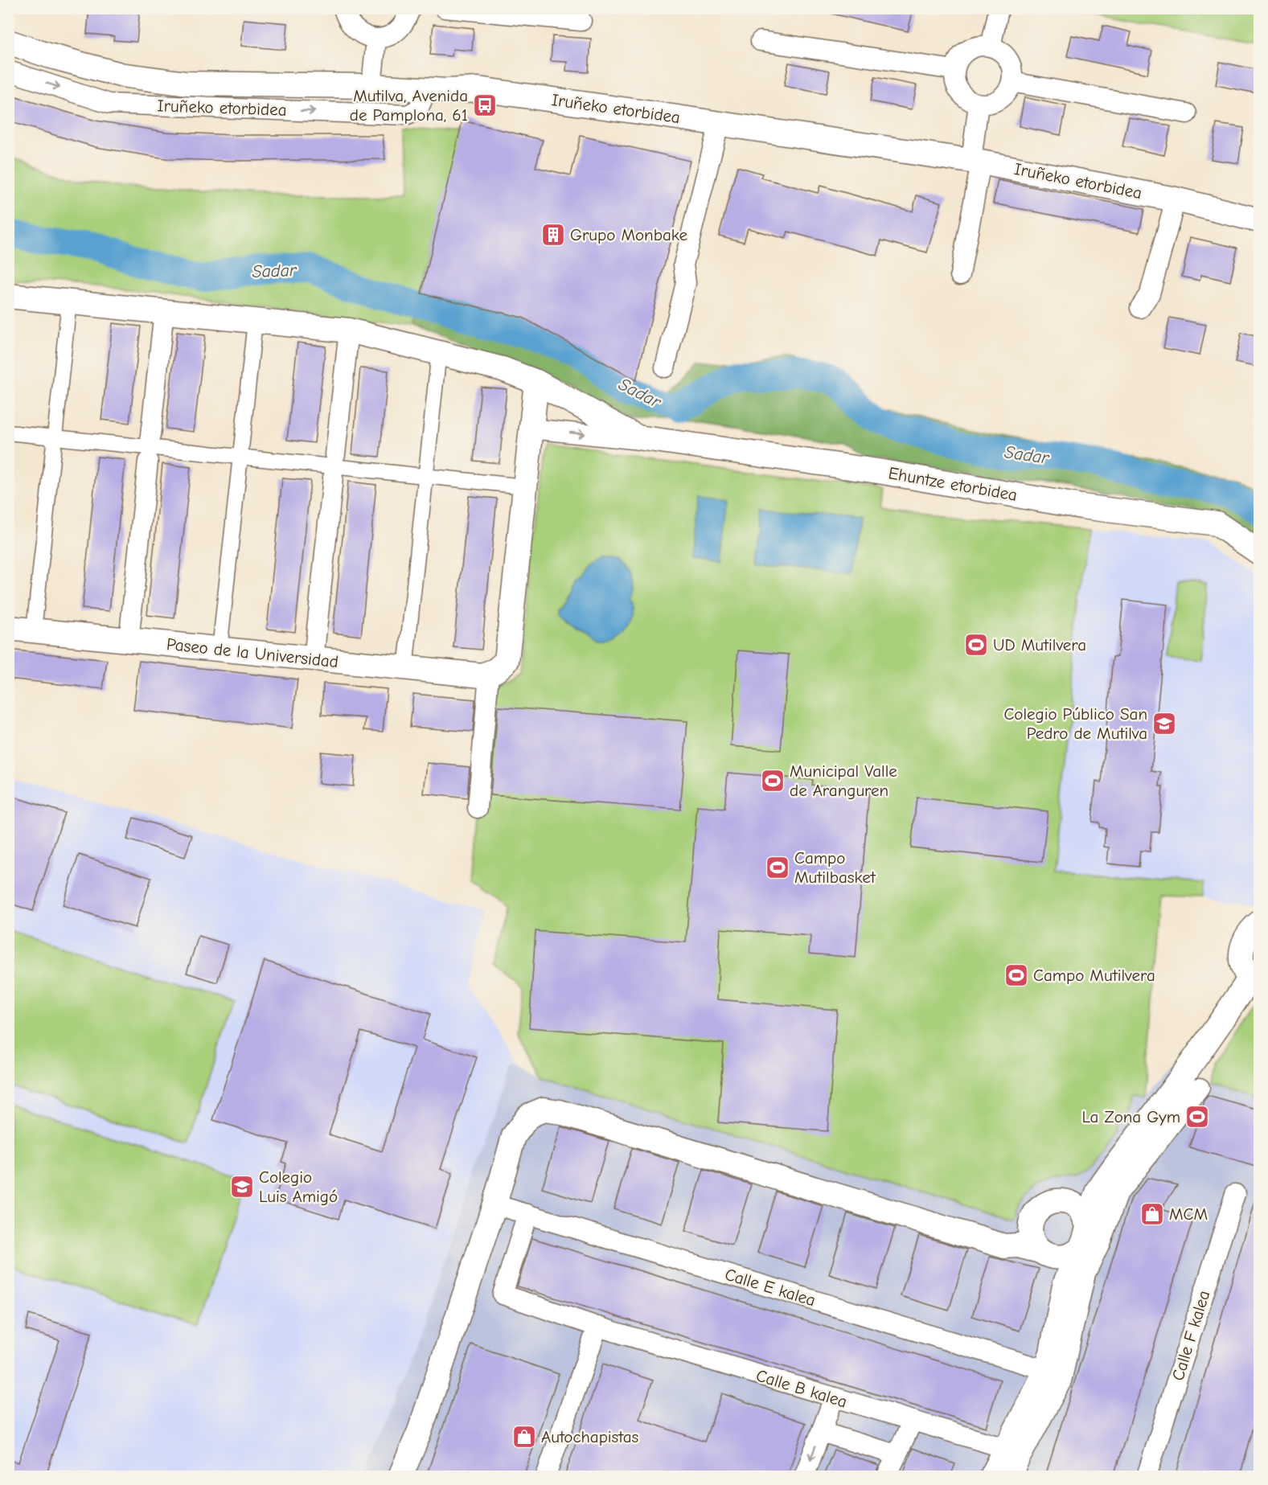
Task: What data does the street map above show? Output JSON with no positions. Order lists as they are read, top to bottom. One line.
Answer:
{"streets":{"street":["Iruñeko etorbidea","Ehuntze etorbidea","Paseo de la Universidad","Calle E kalea","Calle F kalea","Calle B kalea"]},"crossings":[["Calle E kalea","Calle B kalea"]],"water":["Sadar"],"places":{"bus stop":["Mutilva, Avenida de Pamplona, 61"],"building":["Grupo Monbake"],"sports":["UD Mutilvera","Municipal Valle de Aranguren","Campo Mutilbasket","Campo Mutilvera","La Zona Gym"],"school or university":["Colegio Público San Pedro de Mutilva","Colegio Luis Amigó"],"shop":["MCM","Autochapistas"]}}
